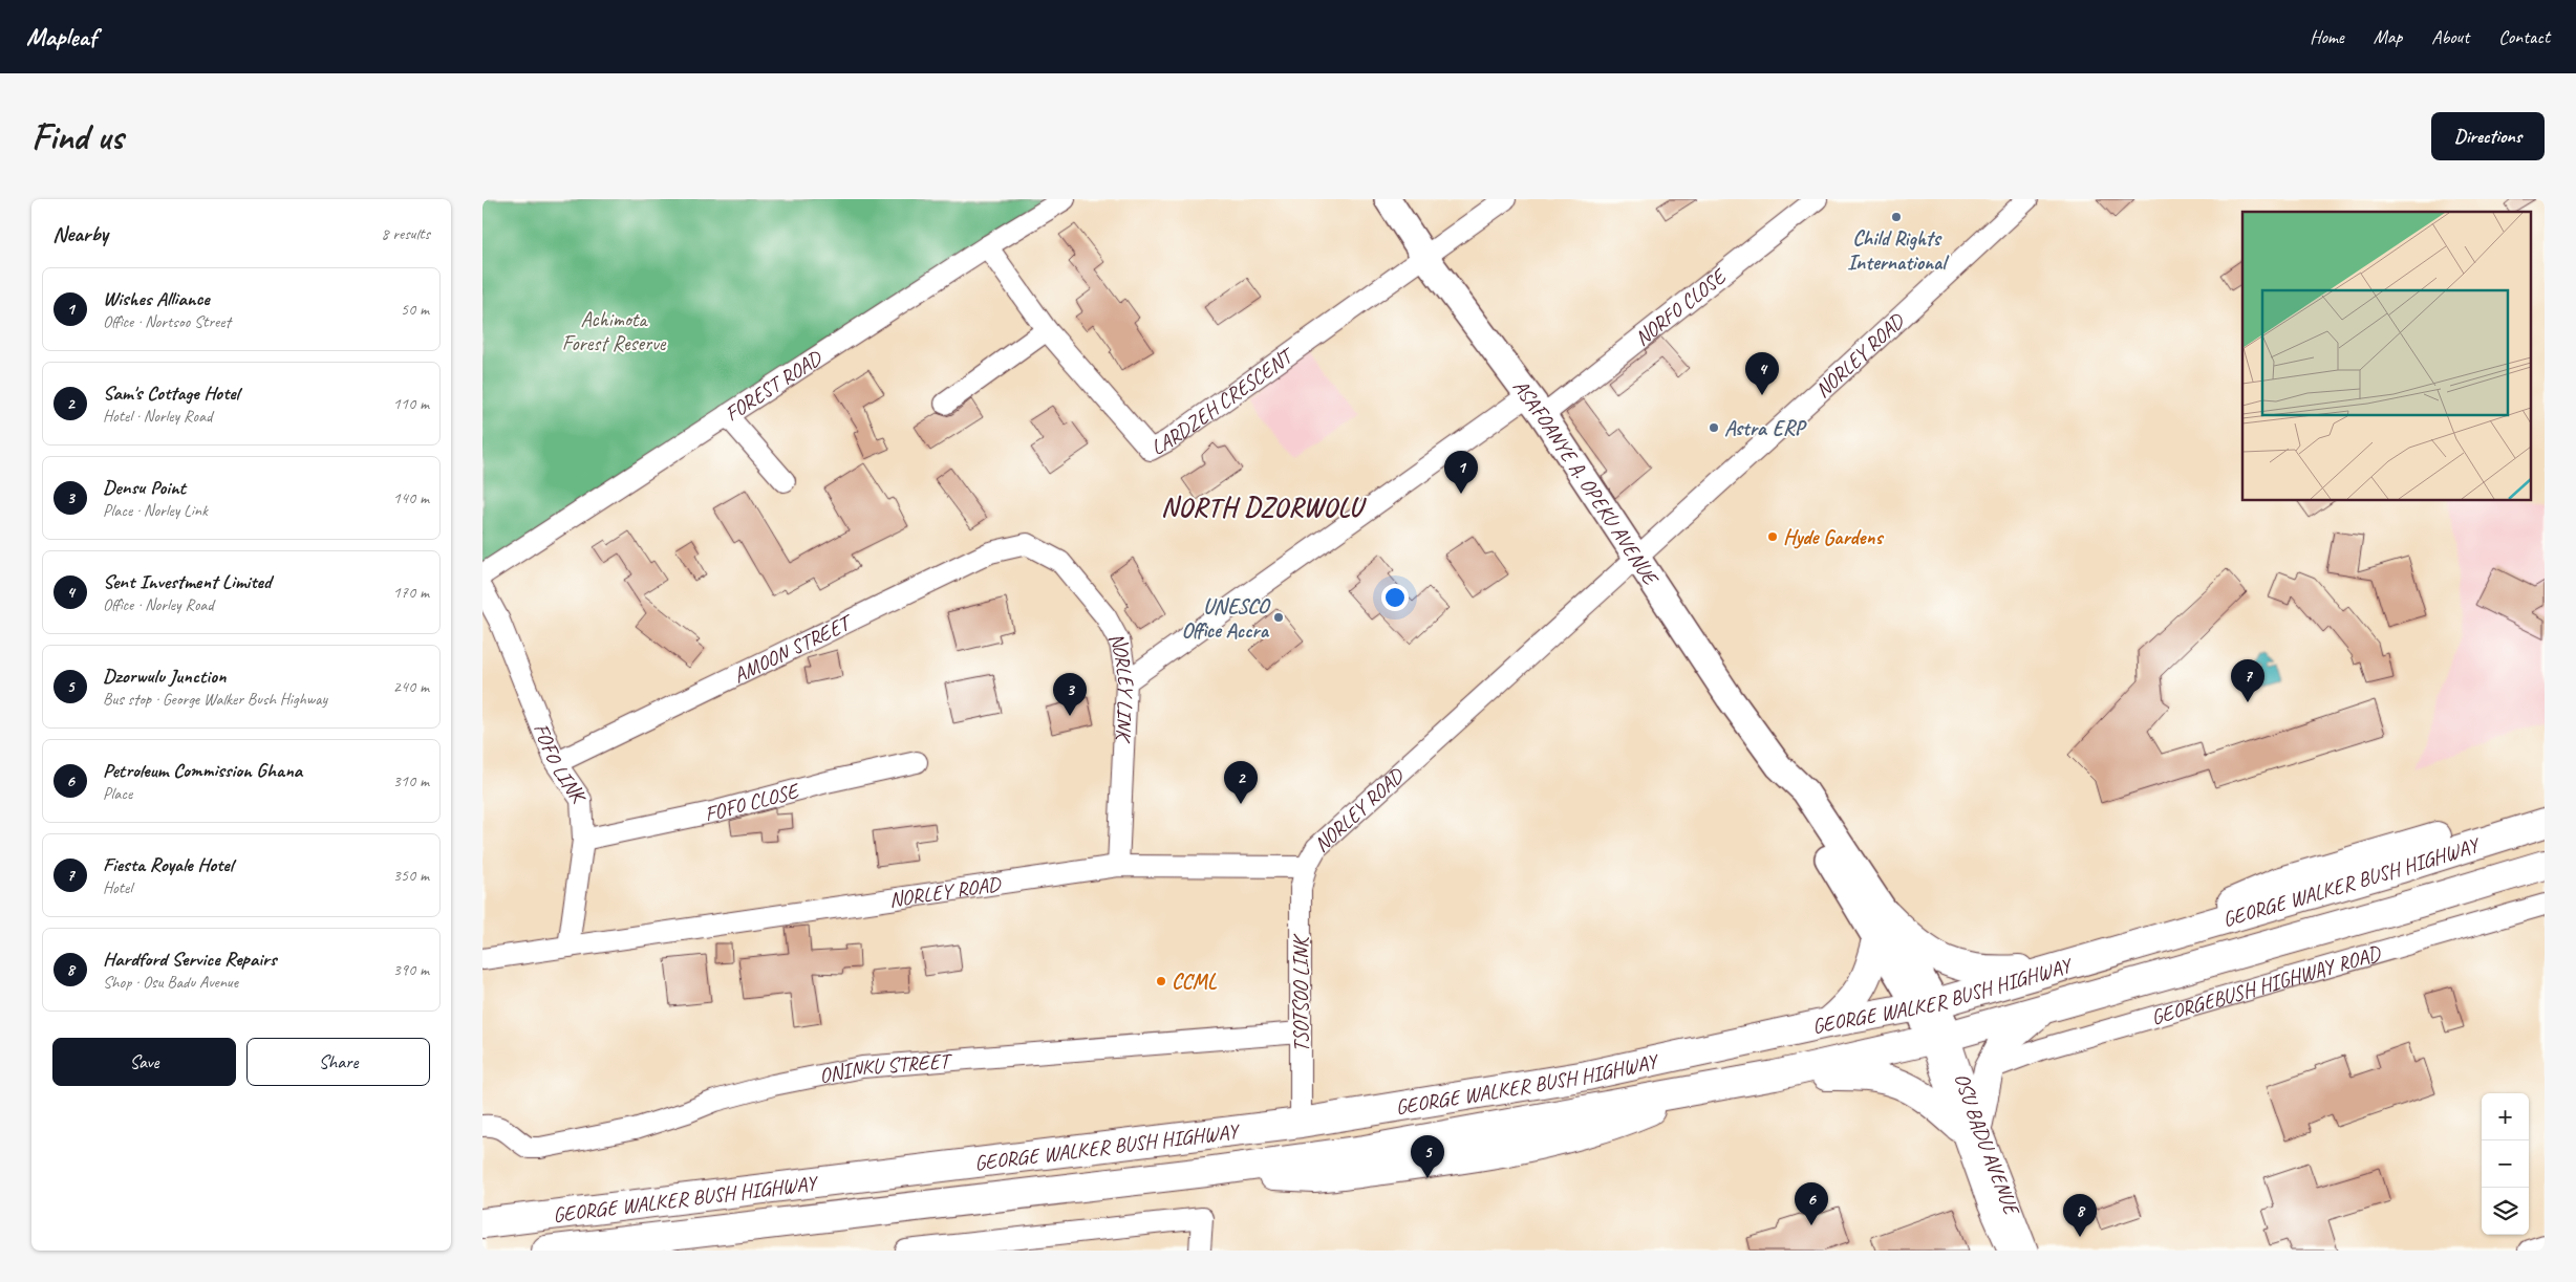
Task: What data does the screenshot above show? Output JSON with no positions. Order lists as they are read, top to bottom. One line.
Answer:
{"streets":{"highway":["GEORGE WALKER BUSH HIGHWAY"],"main road":["ASAFOANYE A. OPEKU AVENUE"],"street":["NORFO CLOSE","NORLEY ROAD","FOREST ROAD","LARDZEH CRESCENT","AMOON STREET","NORLEY LINK","FOFO LINK","FOFO CLOSE","GEORGEBUSH HIGHWAY ROAD","TSOTSOO LINK","ONINKU STREET","OSU BADU AVENUE"]},"crossings":[["NORFO CLOSE","ASAFOANYE A. OPEKU AVENUE"],["NORFO CLOSE","NORLEY LINK"],["NORLEY ROAD","ASAFOANYE A. OPEKU AVENUE"],["NORLEY ROAD","NORLEY LINK"],["NORLEY ROAD","FOFO LINK"],["NORLEY ROAD","TSOTSOO LINK"],["FOREST ROAD","LARDZEH CRESCENT"],["LARDZEH CRESCENT","ASAFOANYE A. OPEKU AVENUE"],["ASAFOANYE A. OPEKU AVENUE","GEORGE WALKER BUSH HIGHWAY"],["ASAFOANYE A. OPEKU AVENUE","OSU BADU AVENUE"],["AMOON STREET","NORLEY LINK"],["AMOON STREET","FOFO LINK"],["FOFO LINK","FOFO CLOSE"],["GEORGE WALKER BUSH HIGHWAY","TSOTSOO LINK"],["GEORGE WALKER BUSH HIGHWAY","OSU BADU AVENUE"],["TSOTSOO LINK","ONINKU STREET"]],"districts":["NORTH DZORWOLU"],"parks":["Achimota Forest Reserve"],"places":["Child Rights International","Astra ERP","Hyde Gardens","UNESCO Office Accra","CCML"],"page":{"header":"Mapleaf","nav":["Home","Map","About","Contact"],"buttons":["Directions",["Save","Share"]],"title":"Find us","heading":["Nearby","8 results"],"list":[{"mark":"1","name":"Wishes Alliance","note":"Office · Nortsoo Street","value":"50 m"},{"mark":"2","name":"Sam's Cottage Hotel","note":"Hotel · Norley Road","value":"110 m"},{"mark":"3","name":"Densu Point","note":"Place · Norley Link","value":"140 m"},{"mark":"4","name":"Sent Investment Limited","note":"Office · Norley Road","value":"170 m"},{"mark":"5","name":"Dzorwulu Junction","note":"Bus stop · George Walker Bush Highway","value":"240 m"},{"mark":"6","name":"Petroleum Commission Ghana","note":"Place","value":"310 m"},{"mark":"7","name":"Fiesta Royale Hotel","note":"Hotel","value":"350 m"},{"mark":"8","name":"Hardford Service Repairs","note":"Shop · Osu Badu Avenue","value":"390 m"}],"pins":["4","1","7","3","2","5","6","8"],"map_buttons":["+","−"]}}
